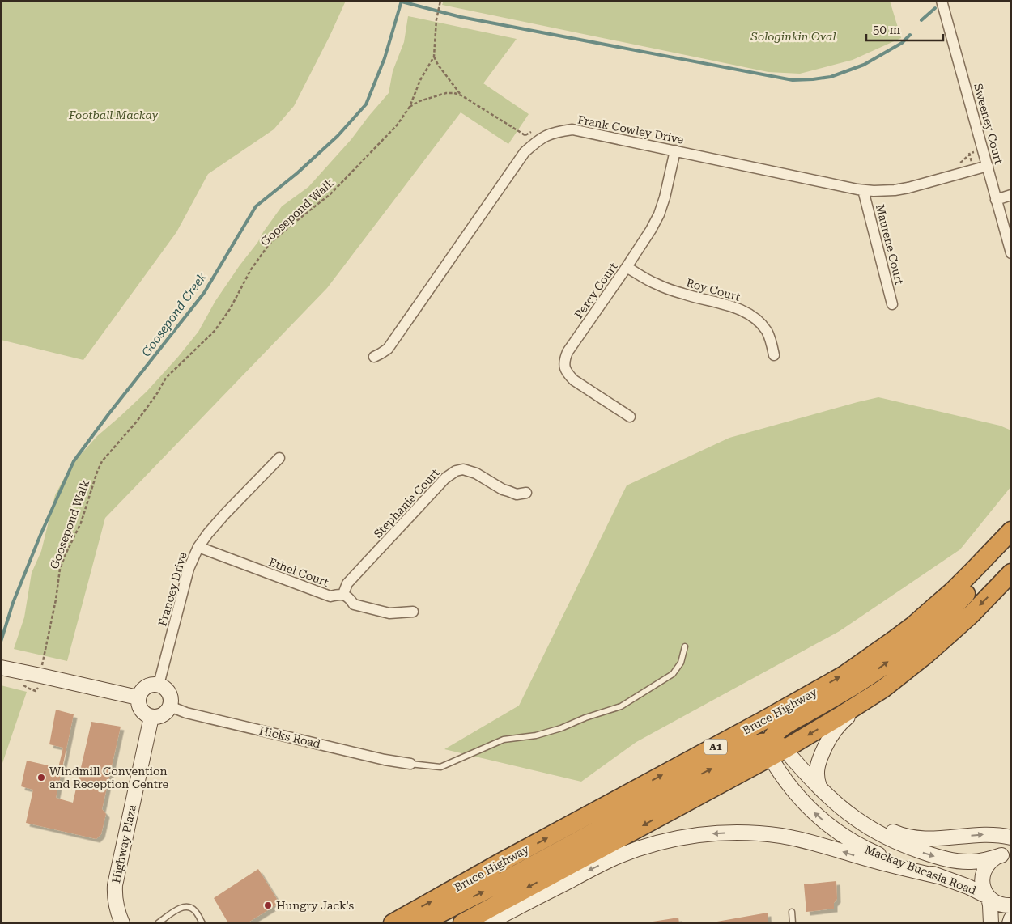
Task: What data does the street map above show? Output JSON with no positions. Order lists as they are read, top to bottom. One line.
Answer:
{"streets":{"highway":["Bruce Highway","A1"],"main road":["Highway Plaza","Mackay Bucasia Road"],"street":["Sweeney Court","Frank Cowley Drive","Maurene Court","Roy Court","Percy Court","Stephanie Court","Ethel Court","Francey Drive","Hicks Road"],"path":["Goosepond Walk"]},"crossings":[["Sweeney Court","Frank Cowley Drive"],["Frank Cowley Drive","Maurene Court"],["Frank Cowley Drive","Percy Court"],["Roy Court","Percy Court"],["Stephanie Court","Ethel Court"],["Ethel Court","Francey Drive"],["Francey Drive","Hicks Road"],["Francey Drive","Highway Plaza"],["Hicks Road","Highway Plaza"]],"water":["Goosepond Creek"],"parks":["Sologinkin Oval","Football Mackay"],"places":["Windmill Convention and Reception Centre","Hungry Jack's"],"scale_bar":"50 m"}
